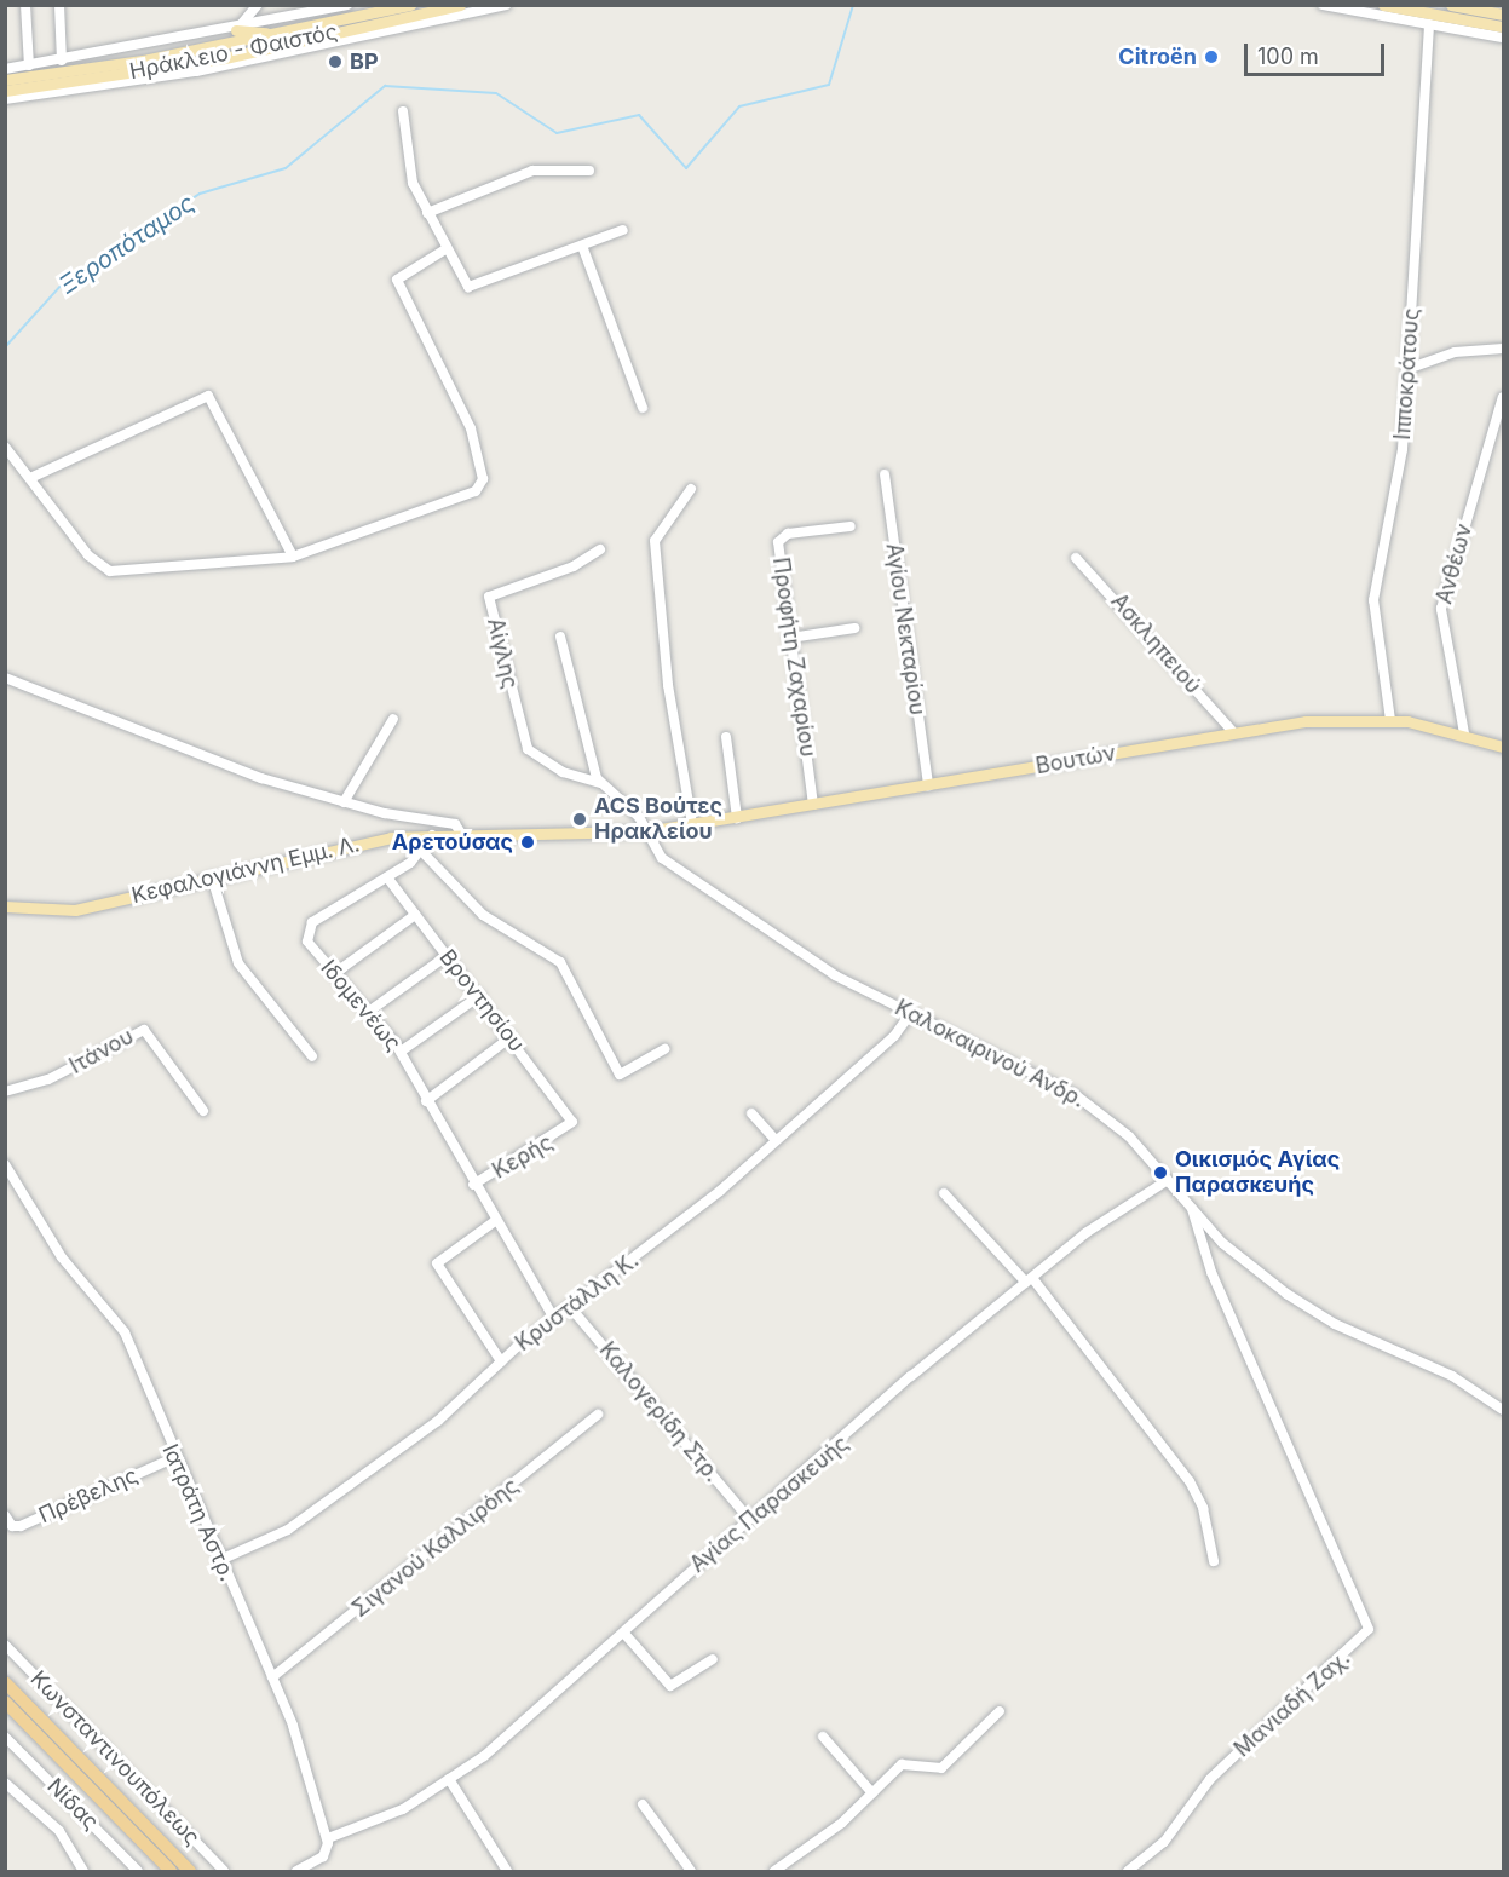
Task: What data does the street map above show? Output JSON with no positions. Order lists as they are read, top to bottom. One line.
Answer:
{"streets":{"main road":["Ηράκλειο - Φαιστός","Βουτών","Κεφαλογιάννη Εμμ. Λ."],"street":["Ιπποκράτους","Ανθέων","Αγίου Νεκταρίου","Ασκληπειού","Αίγλης","Προφήτη Ζαχαρίου","Βροντησίου","Ιδομενέως","Ιτάνου","Καλοκαιρινού Ανδρ.","Κερής","Κρυστάλλη Κ.","Καλογερίδη Στρ.","Πρέβελης","Αγίας Παρασκευής","Ιατράτη Αστρ.","Σιγανού Καλλιρόης","Μανιαδή Ζαχ.","Κωνσταντινουπόλεως","Νίδας"]},"crossings":[["Ιπποκράτους","Βουτών"],["Ανθέων","Βουτών"],["Αγίου Νεκταρίου","Βουτών"],["Ασκληπειού","Βουτών"],["Αίγλης","Καλοκαιρινού Ανδρ."],["Προφήτη Ζαχαρίου","Βουτών"],["Βουτών","Κεφαλογιάννη Εμμ. Λ."],["Βουτών","Καλοκαιρινού Ανδρ."],["Κεφαλογιάννη Εμμ. Λ.","Ιδομενέως"],["Βροντησίου","Ιδομενέως"],["Βροντησίου","Κερής"],["Ιδομενέως","Κερής"],["Ιδομενέως","Κρυστάλλη Κ."],["Καλοκαιρινού Ανδρ.","Κρυστάλλη Κ."],["Καλοκαιρινού Ανδρ.","Αγίας Παρασκευής"],["Καλοκαιρινού Ανδρ.","Μανιαδή Ζαχ."],["Κρυστάλλη Κ.","Καλογερίδη Στρ."],["Κρυστάλλη Κ.","Ιατράτη Αστρ."],["Καλογερίδη Στρ.","Αγίας Παρασκευής"],["Πρέβελης","Ιατράτη Αστρ."],["Αγίας Παρασκευής","Ιατράτη Αστρ."],["Ιατράτη Αστρ.","Σιγανού Καλλιρόης"]],"water":["Ξεροπόταμος"],"places":["Citroën","BP","ACS Βούτες Ηρακλείου","Αρετούσας","Οικισμός Αγίας Παρασκευής"],"scale_bar":"100 m"}
